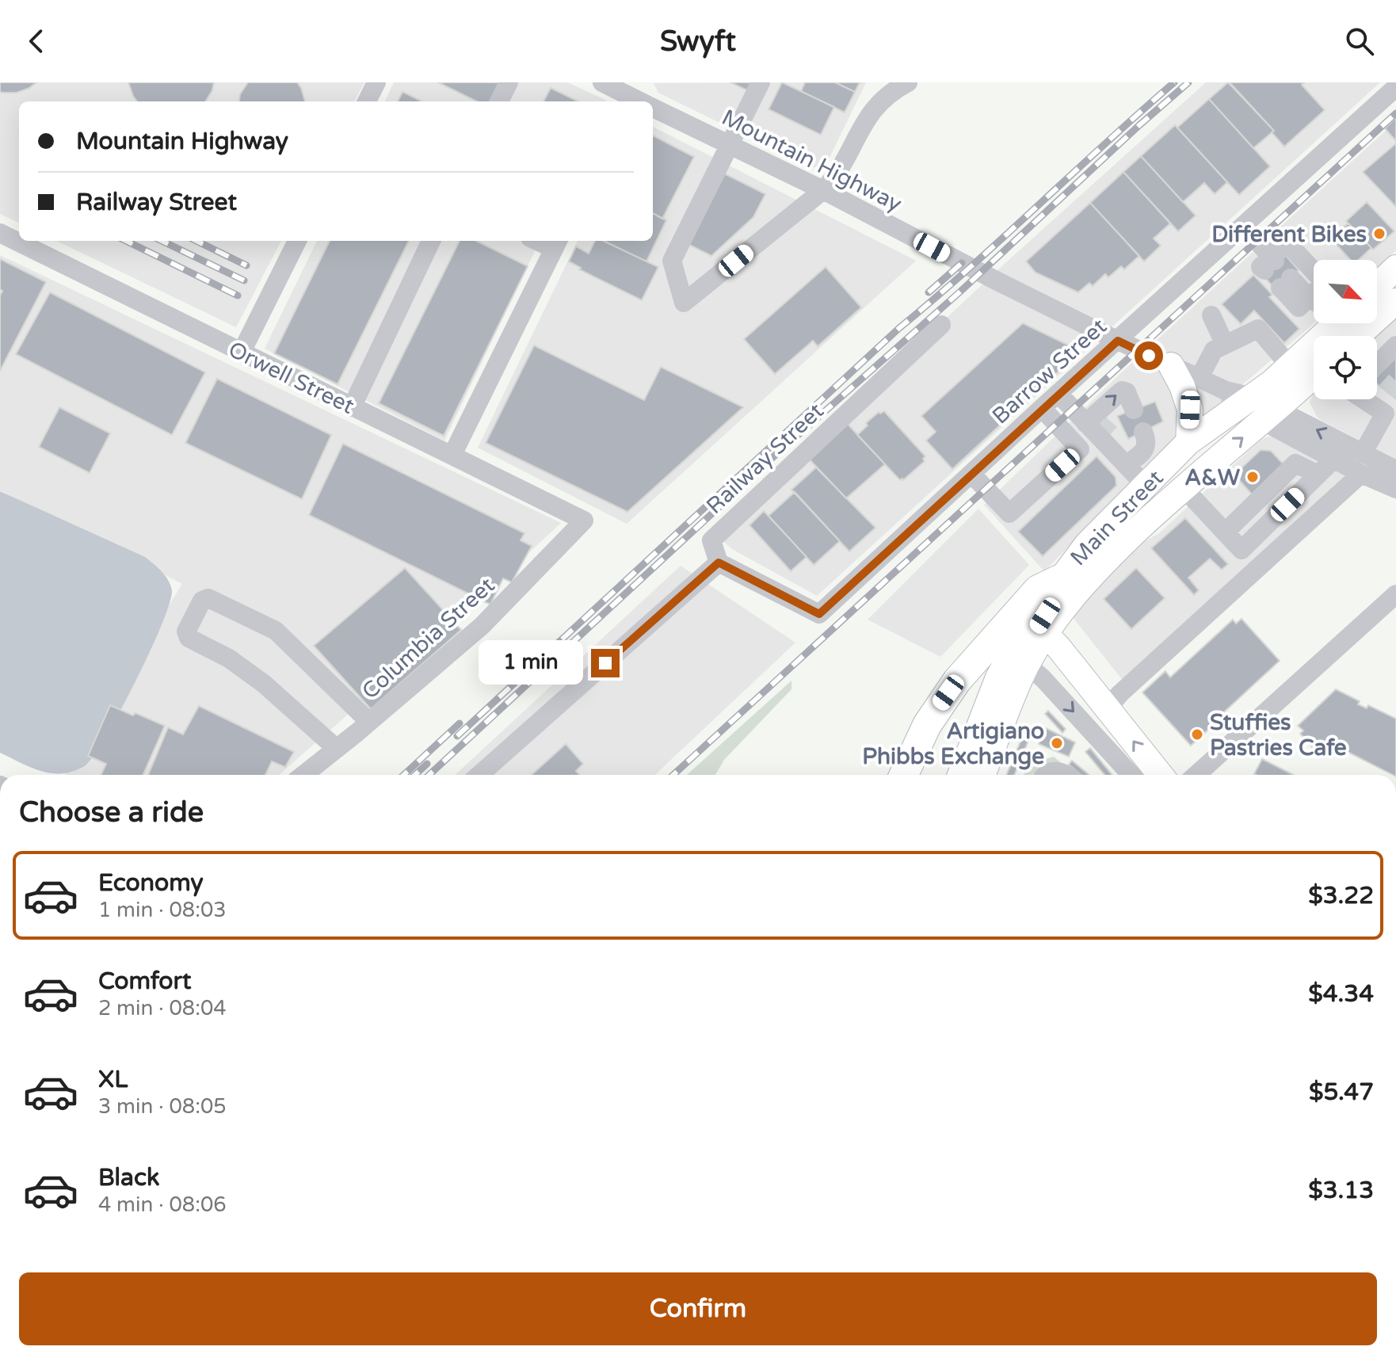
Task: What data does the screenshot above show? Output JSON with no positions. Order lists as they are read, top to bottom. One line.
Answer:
{"streets":{"main road":["Main Street"],"street":["Mountain Highway","Barrow Street","Orwell Street","Railway Street","Columbia Street"]},"crossings":[["Mountain Highway","Barrow Street"],["Mountain Highway","Main Street"],["Barrow Street","Railway Street"],["Orwell Street","Columbia Street"]],"places":["Different Bikes","A&W","Stuffies Pastries Cafe","Artigiano Phibbs Exchange"],"north":"bottom right","page":{"header":"Swyft","banner":["Mountain Highway","Railway Street"],"bubble":"1 min","heading":"Choose a ride","list":[{"name":"Economy","note":"1 min · 08:03","value":"$3.22"},{"name":"Comfort","note":"2 min · 08:04","value":"$4.34"},{"name":"XL","note":"3 min · 08:05","value":"$5.47"},{"name":"Black","note":"4 min · 08:06","value":"$3.13"}],"buttons":"Confirm"}}
